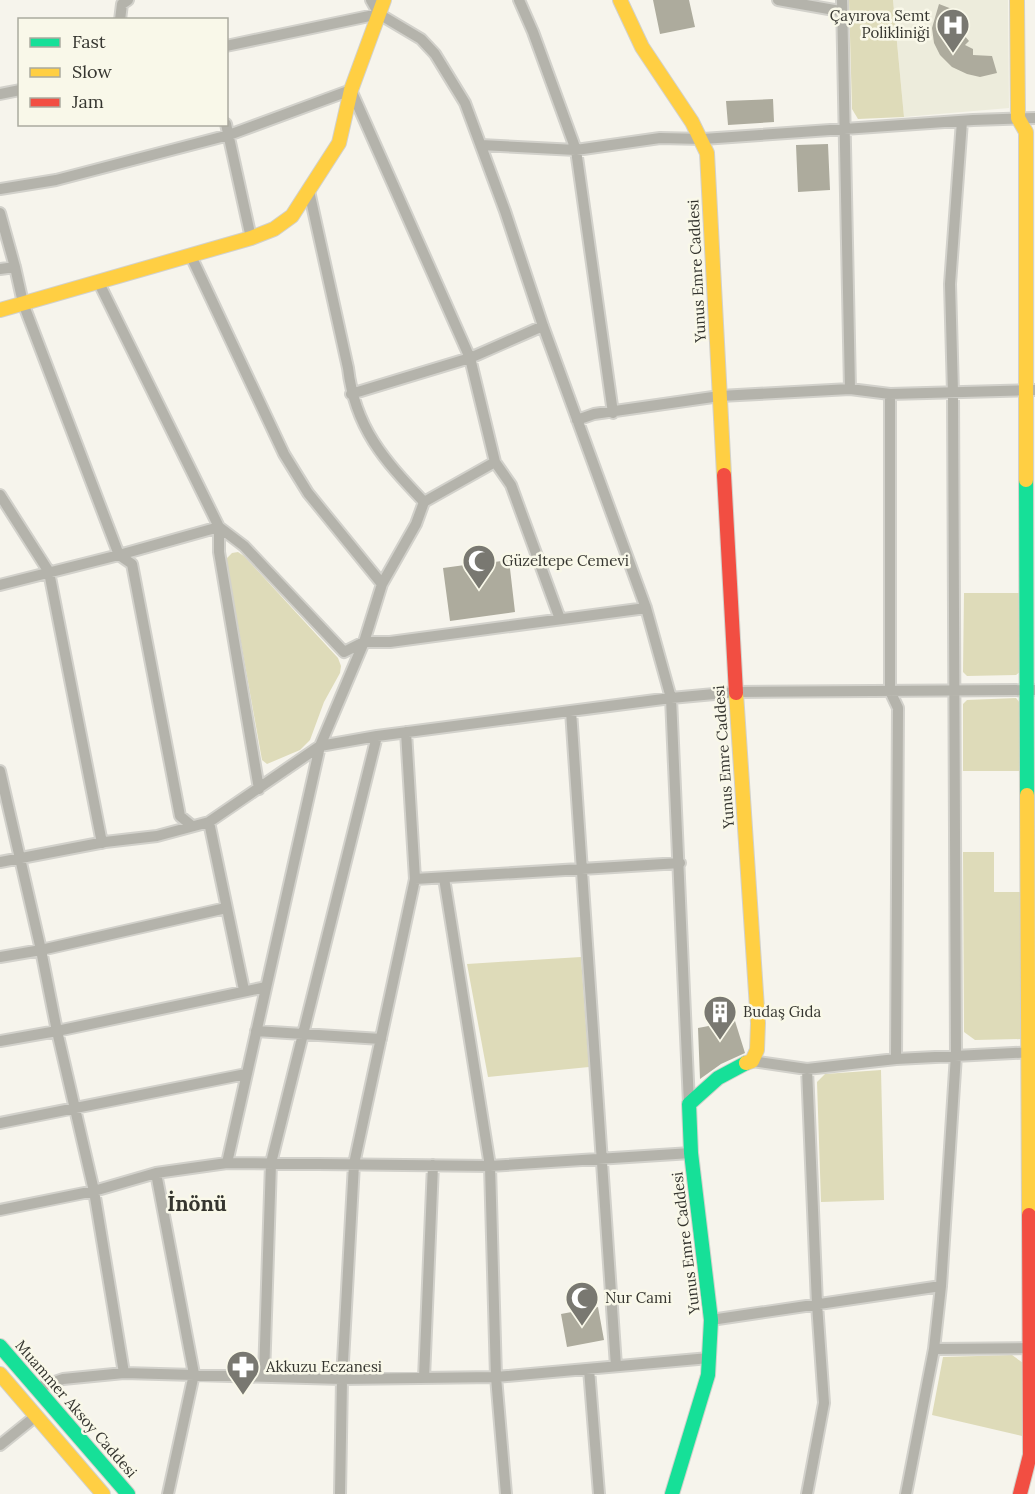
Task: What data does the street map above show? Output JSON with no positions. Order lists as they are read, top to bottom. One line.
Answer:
{"streets":{"street":["Yunus Emre Caddesi","Muammer Aksoy Caddesi"]},"districts":["İnönü"],"places":{"hospital":["Çayırova Semt Polikliniği"],"mosque":["Güzeltepe Cemevi","Nur Cami"],"building":["Budaş Gıda"],"pharmacy":["Akkuzu Eczanesi"]},"legend":["Fast","Slow","Jam"]}
